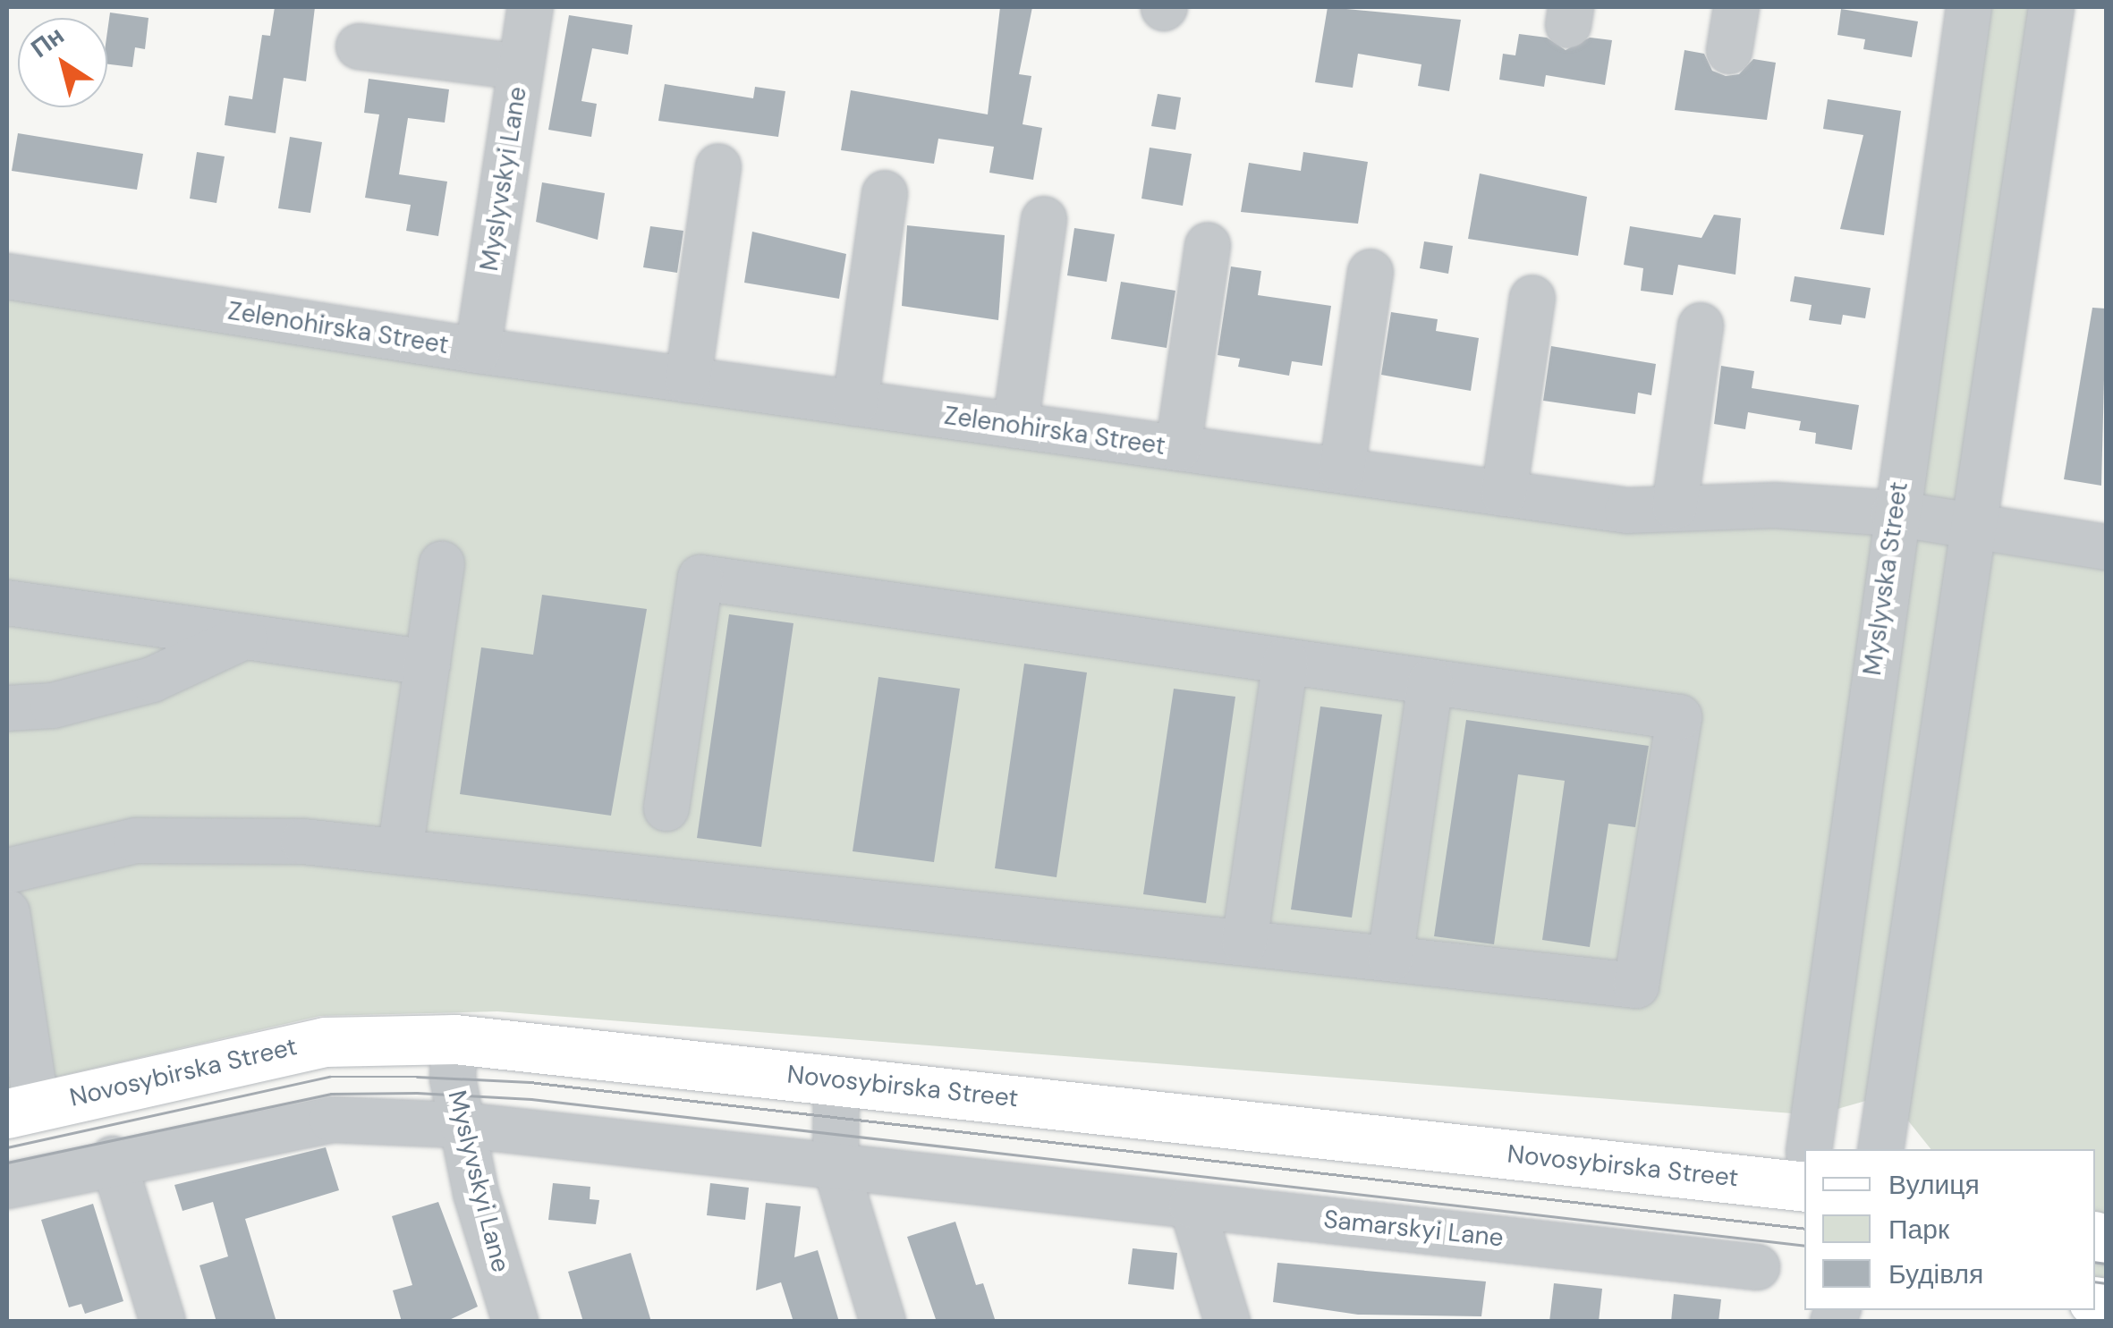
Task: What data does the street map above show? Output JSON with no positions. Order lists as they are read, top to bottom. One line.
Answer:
{"streets":{"main road":["Novosybirska Street"],"street":["Myslyvskyi Lane","Zelenohirska Street","Myslyvska Street","Samarskyi Lane"]},"crossings":[["Myslyvskyi Lane","Zelenohirska Street"],["Myslyvskyi Lane","Novosybirska Street"],["Zelenohirska Street","Myslyvska Street"]],"legend":["Вулиця","Парк","Будівля"],"north":"top left"}
